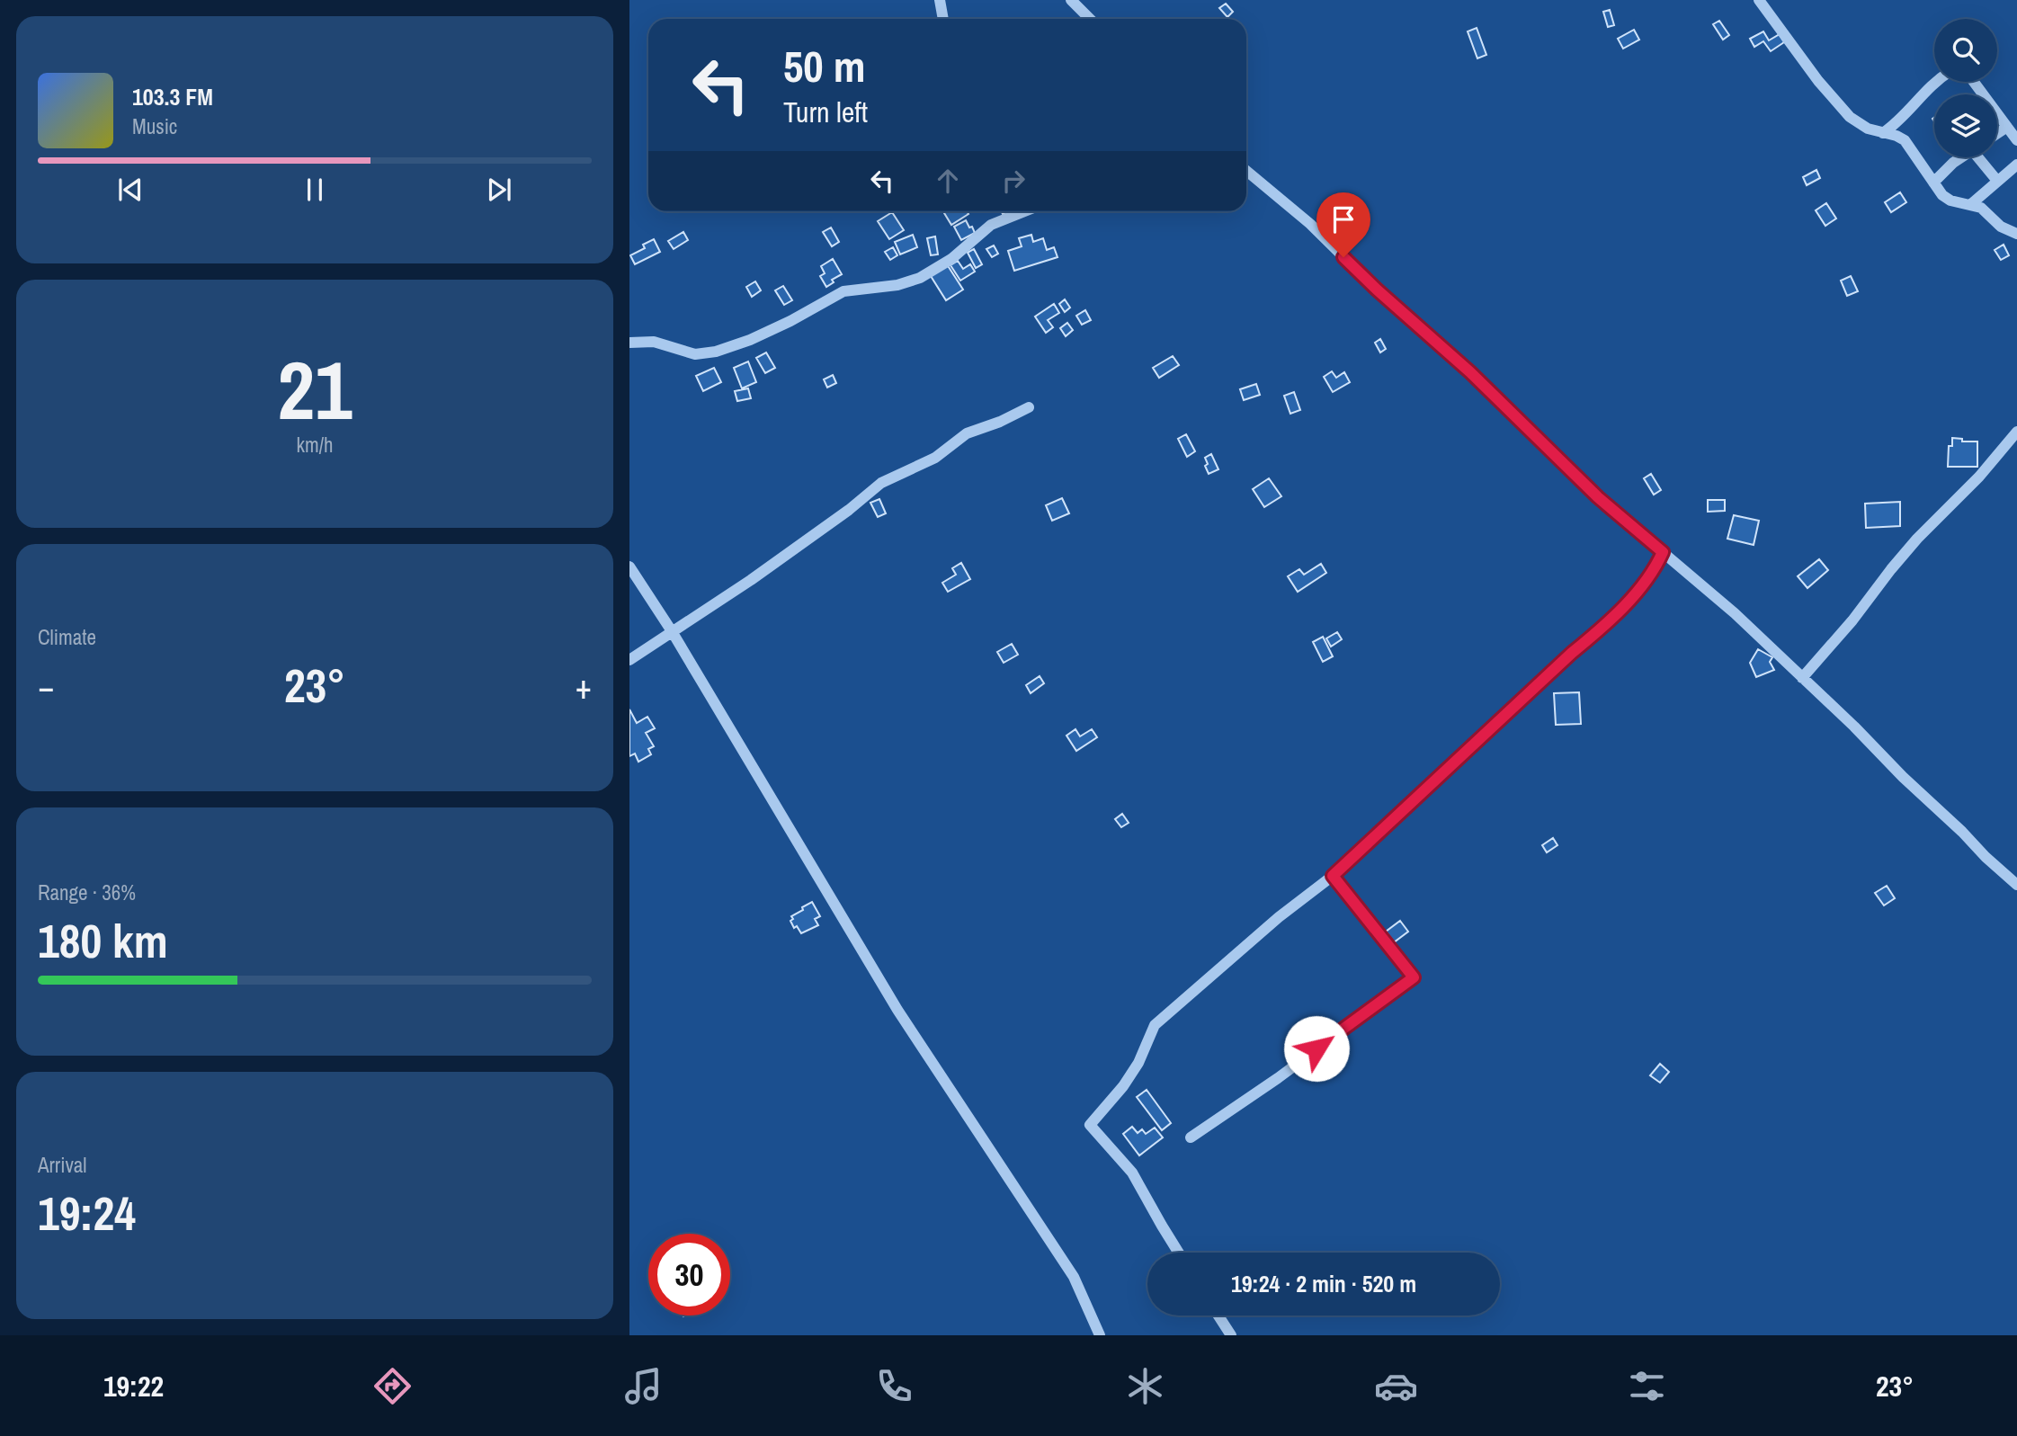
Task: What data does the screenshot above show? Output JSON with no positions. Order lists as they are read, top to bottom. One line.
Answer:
{"page":{"turn":["50 m","Turn left"],"song":["103.3 FM","Music"],"tile":[["21","km/h"],"Climate",["Range · 36%","180 km"],["Arrival","19:24"]],"heat":["−","23°","+"],"limit":"30","trip":"19:24 · 2 min · 520 m","tabs":["19:22","23°"]}}
